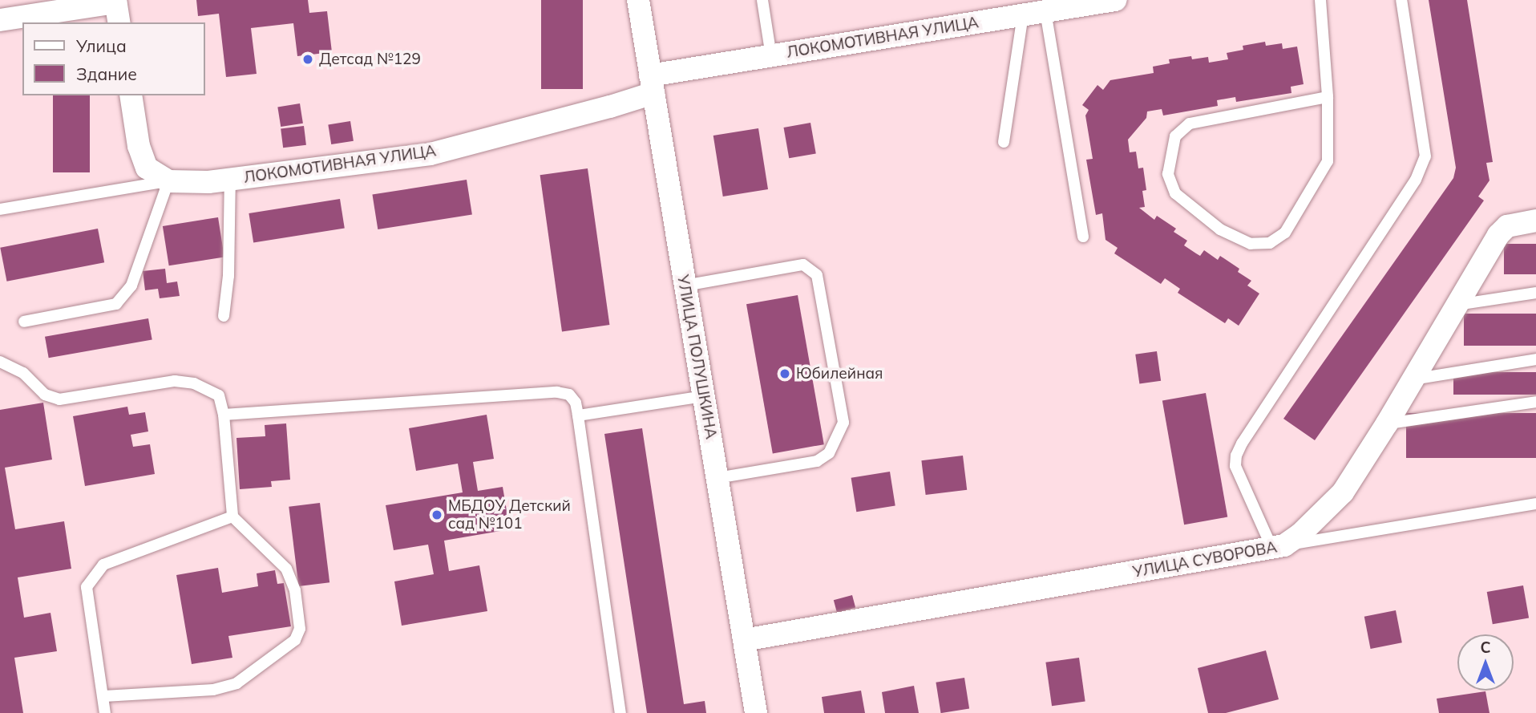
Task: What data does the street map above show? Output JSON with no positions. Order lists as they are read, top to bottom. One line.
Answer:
{"streets":{"street":["ЛОКОМОТИВНАЯ УЛИЦА","УЛИЦА ПОЛУШКИНА","УЛИЦА СУВОРОВА"]},"crossings":[["ЛОКОМОТИВНАЯ УЛИЦА","УЛИЦА ПОЛУШКИНА"],["УЛИЦА ПОЛУШКИНА","УЛИЦА СУВОРОВА"]],"places":["Детсад №129","Юбилейная","МБДОУ Детский сад №101"],"legend":["Улица","Здание"],"north":"top"}
